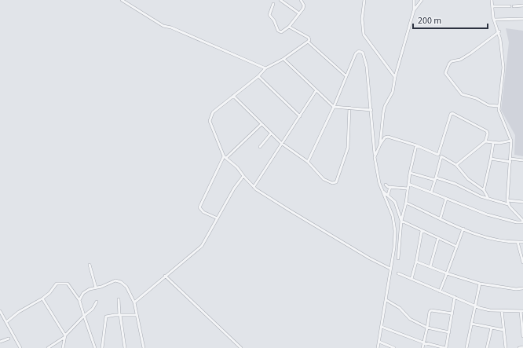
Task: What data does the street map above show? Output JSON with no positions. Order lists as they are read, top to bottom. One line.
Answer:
{"scale_bar":"200 m"}
